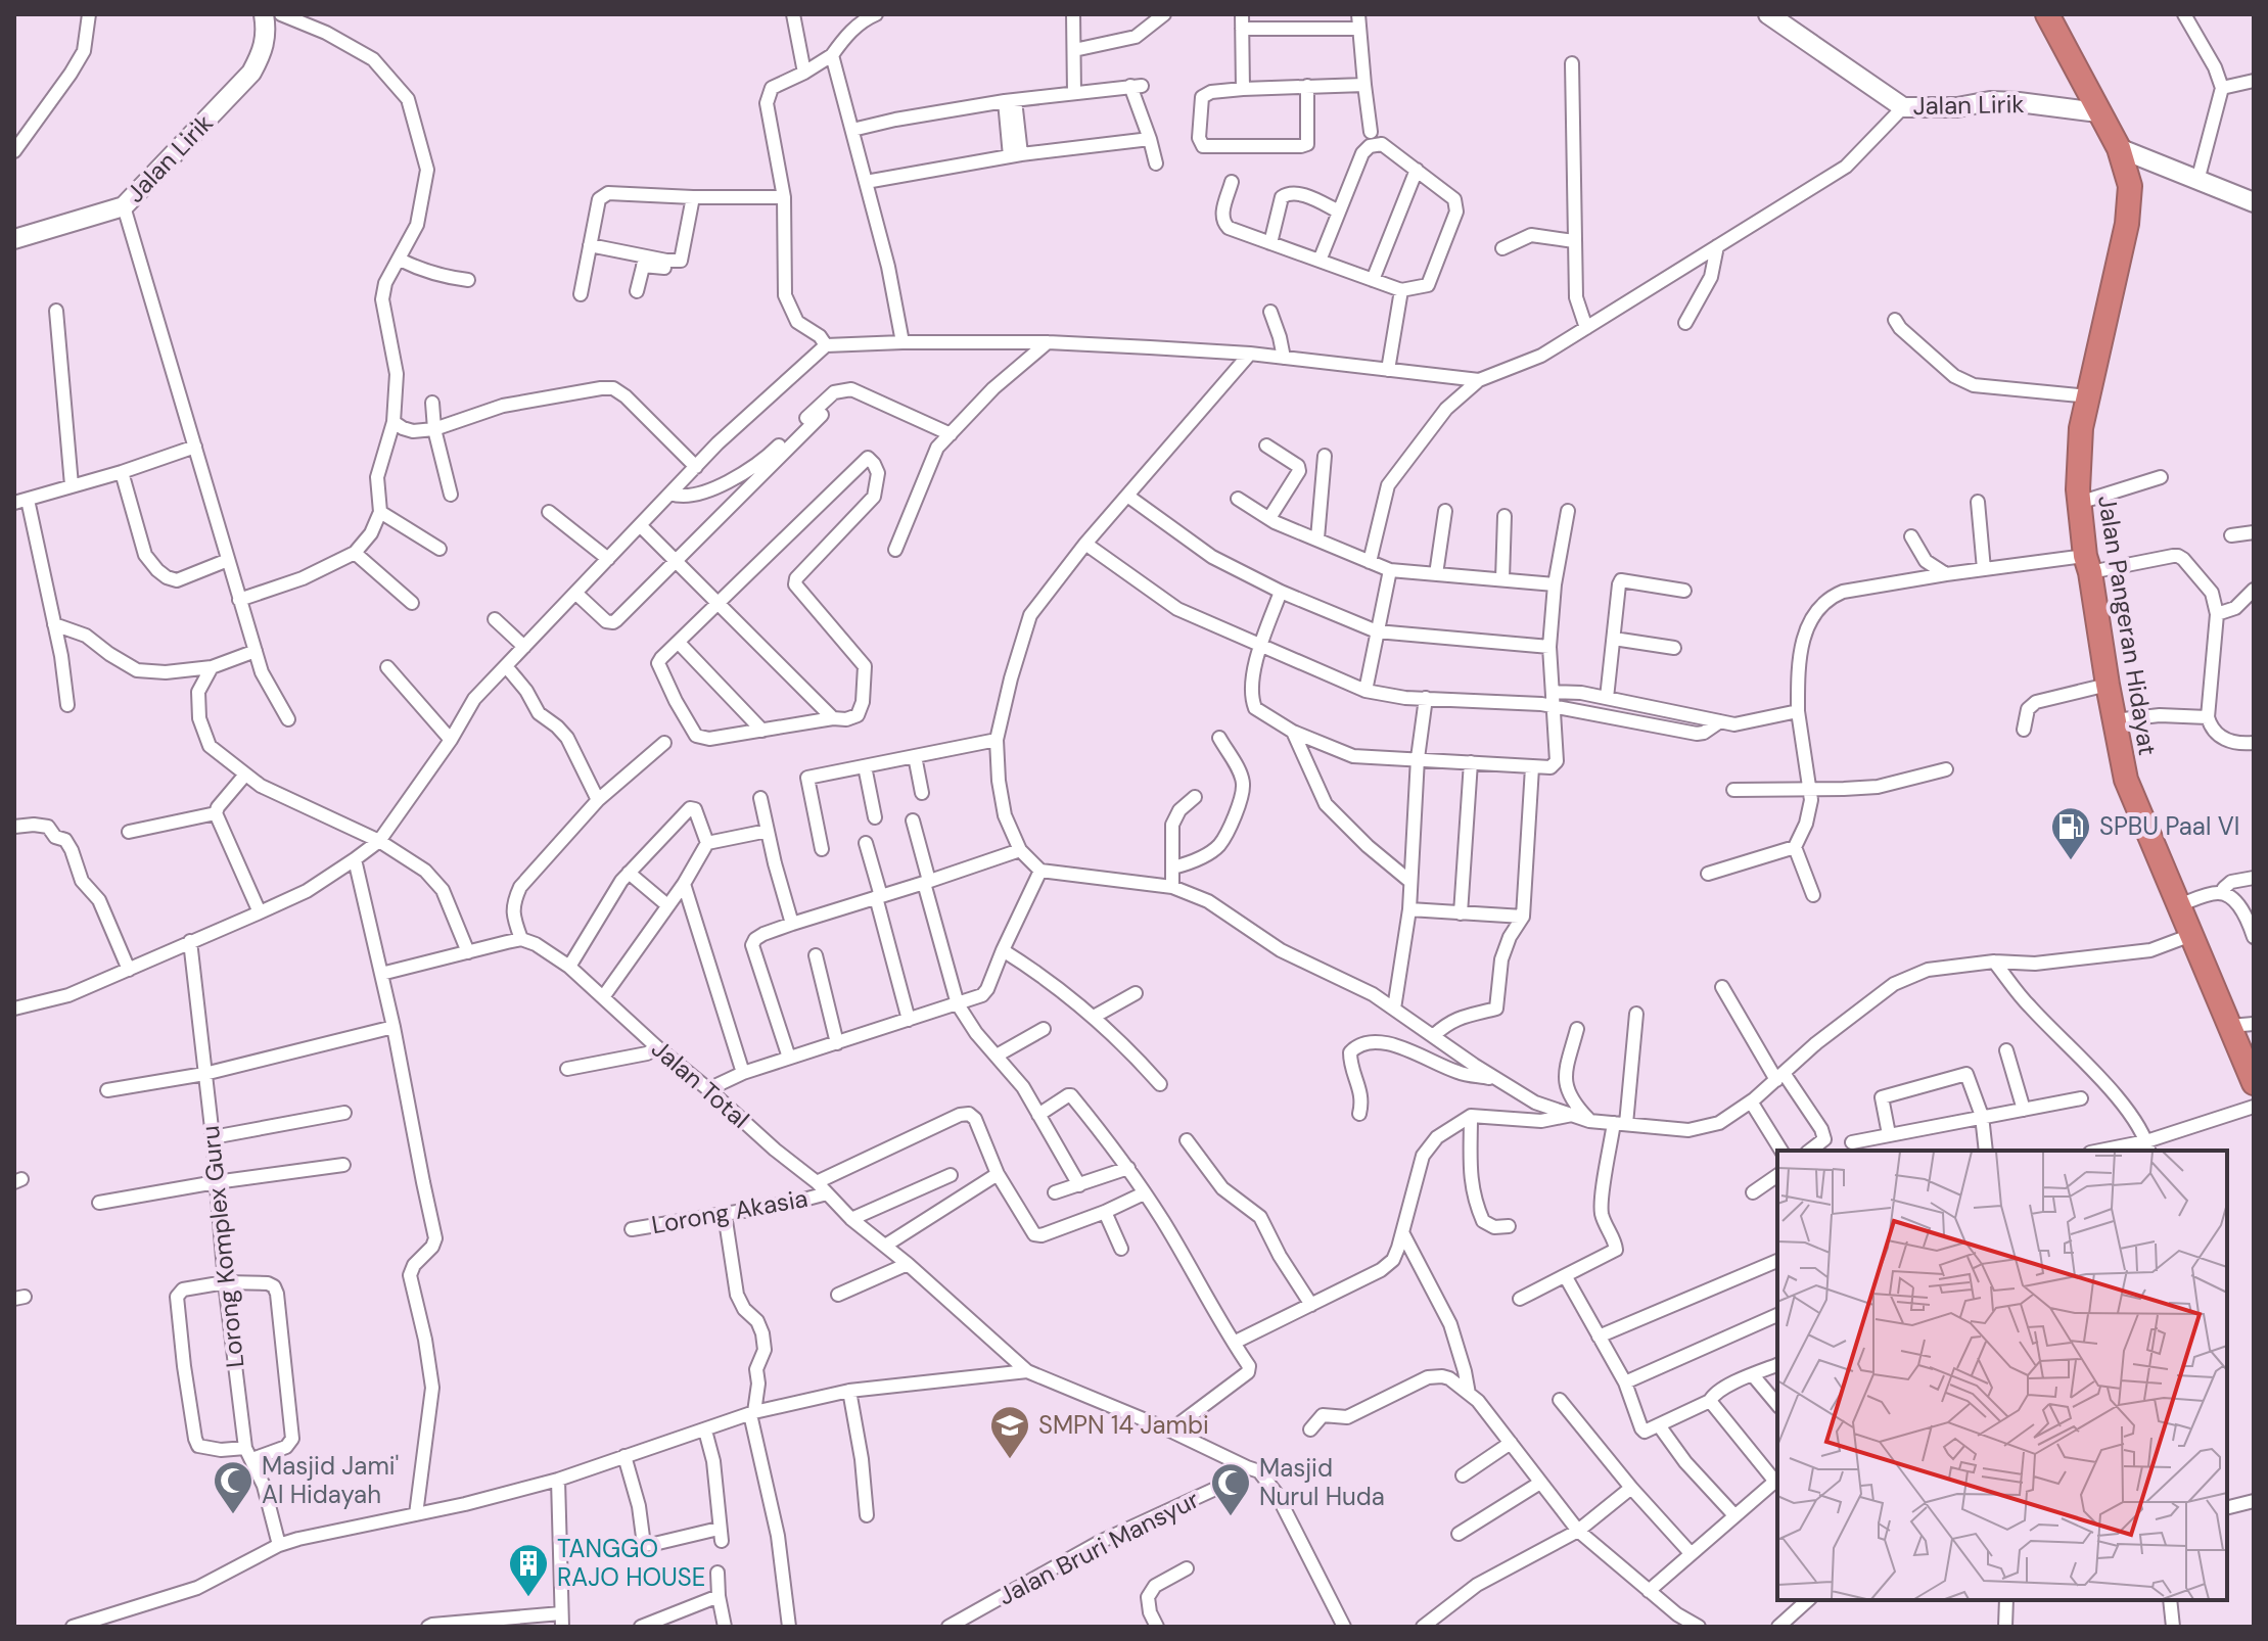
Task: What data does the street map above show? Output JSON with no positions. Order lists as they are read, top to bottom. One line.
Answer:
{"streets":{"highway":["Jalan Pangeran Hidayat"],"main road":["Jalan Lirik"],"street":["Jalan Total","Lorong Akasia","Lorong Komplex Guru","Jalan Bruri Mansyur"]},"crossings":[["Jalan Lirik","Jalan Pangeran Hidayat"],["Jalan Total","Lorong Akasia"]],"places":{"fuel station":["SPBU Paal VI"],"school or university":["SMPN 14 Jambi"],"mosque":["Masjid Jami' Al Hidayah","Masjid Nurul Huda"],"building":["TANGGO RAJO HOUSE"]}}
